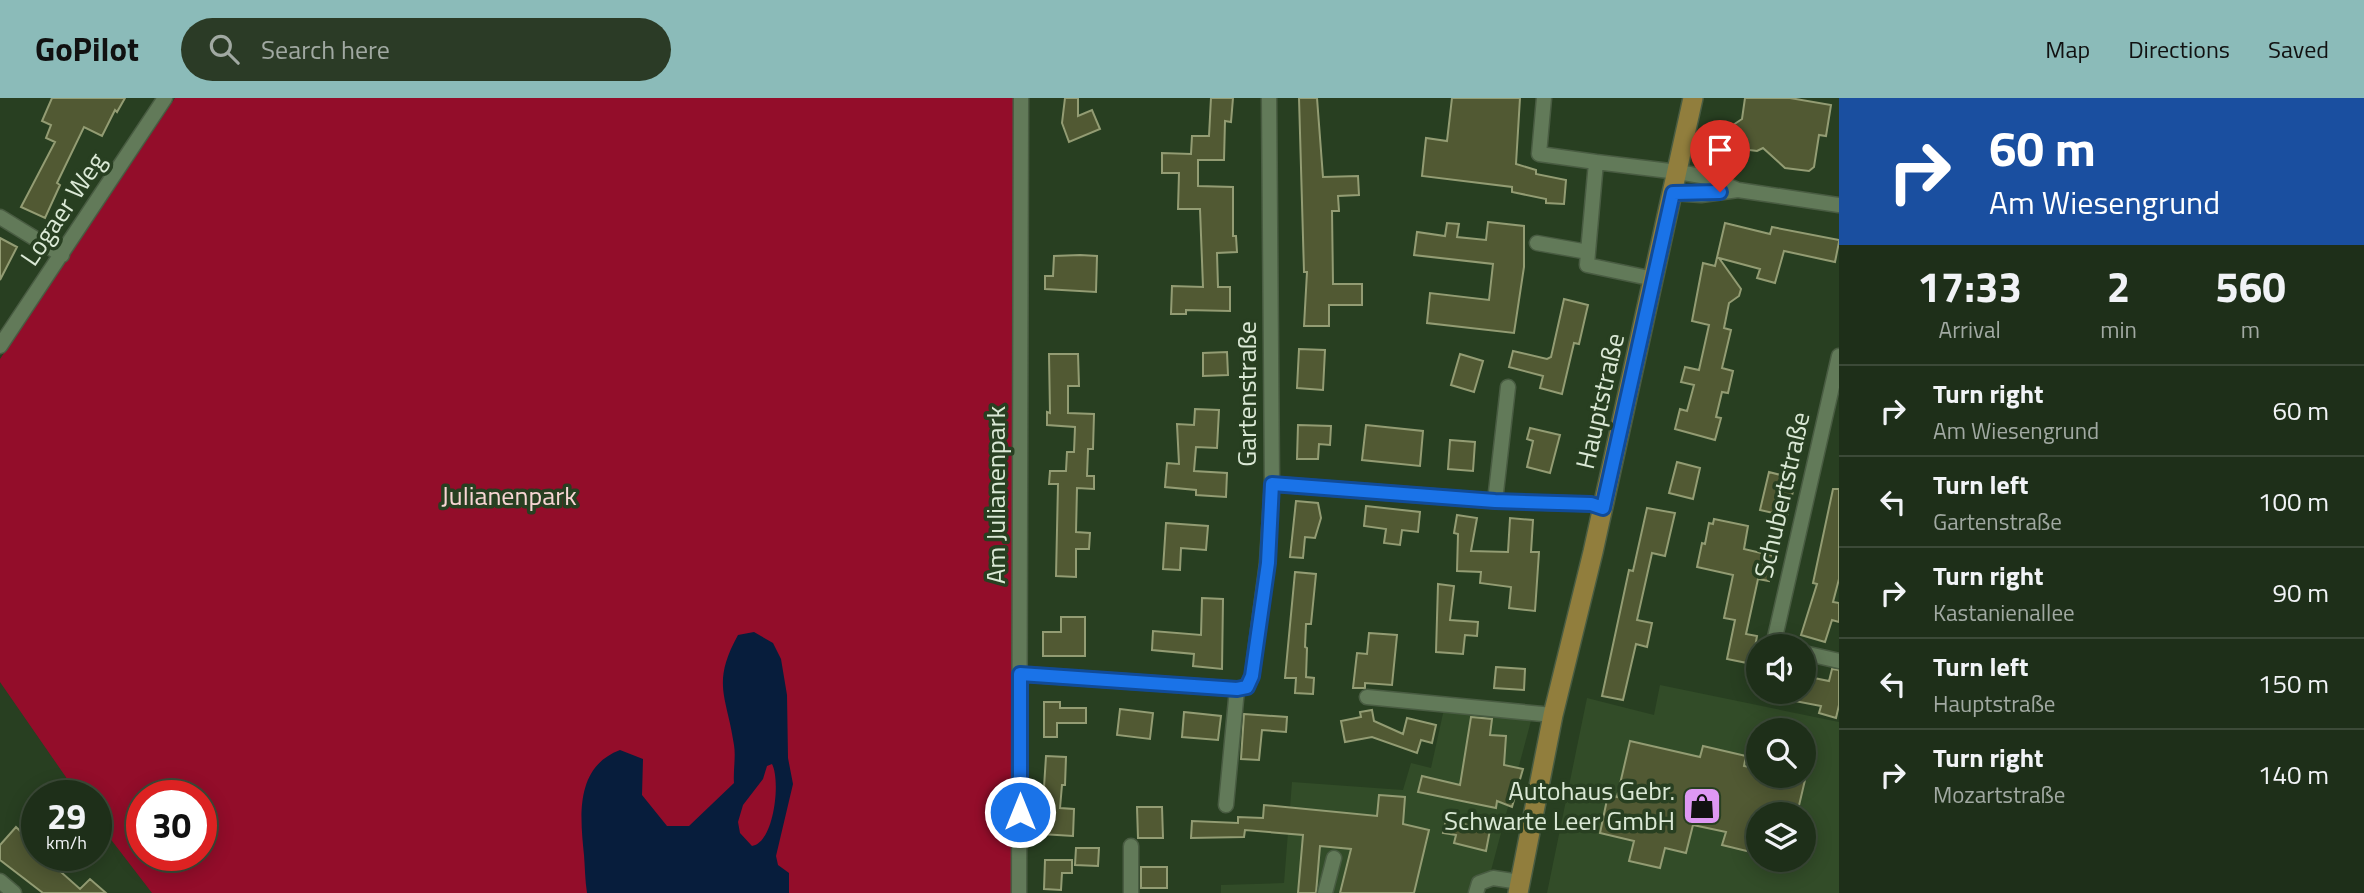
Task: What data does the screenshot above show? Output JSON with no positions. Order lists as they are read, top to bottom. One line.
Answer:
{"streets":{"main road":["Hauptstraße"],"street":["Logaer Weg","Gartenstraße","Am Julianenpark","Schubertstraße"]},"parks":["Julianenpark"],"places":{"shop":["Autohaus Gebr. Schwarte Leer GmbH"]},"page":{"header":"GoPilot","search":"Search here","nav":["Map","Directions","Saved"],"turn":["60 m","Am Wiesengrund"],"eta":["17:33","Arrival","2","min","560","m"],"list":[{"name":"Turn right","note":"Am Wiesengrund","value":"60 m"},{"name":"Turn left","note":"Gartenstraße","value":"100 m"},{"name":"Turn right","note":"Kastanienallee","value":"90 m"},{"name":"Turn left","note":"Hauptstraße","value":"150 m"},{"name":"Turn right","note":"Mozartstraße","value":"140 m"}],"speed":"29 km/h","limit":"30"}}
